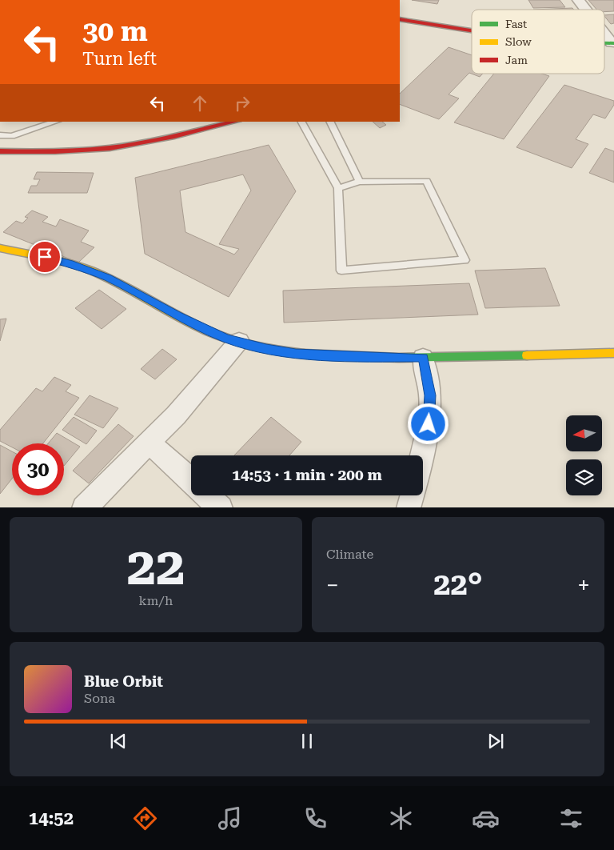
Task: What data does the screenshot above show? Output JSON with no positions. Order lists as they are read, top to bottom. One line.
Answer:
{"legend":["Fast","Slow","Jam"],"north":"left","page":{"turn":["30 m","Turn left"],"limit":"30","trip":"14:53 · 1 min · 200 m","tile":[["22","km/h"],"Climate"],"heat":["−","22°","+"],"song":["Blue Orbit","Sona"],"tabs":"14:52"}}
